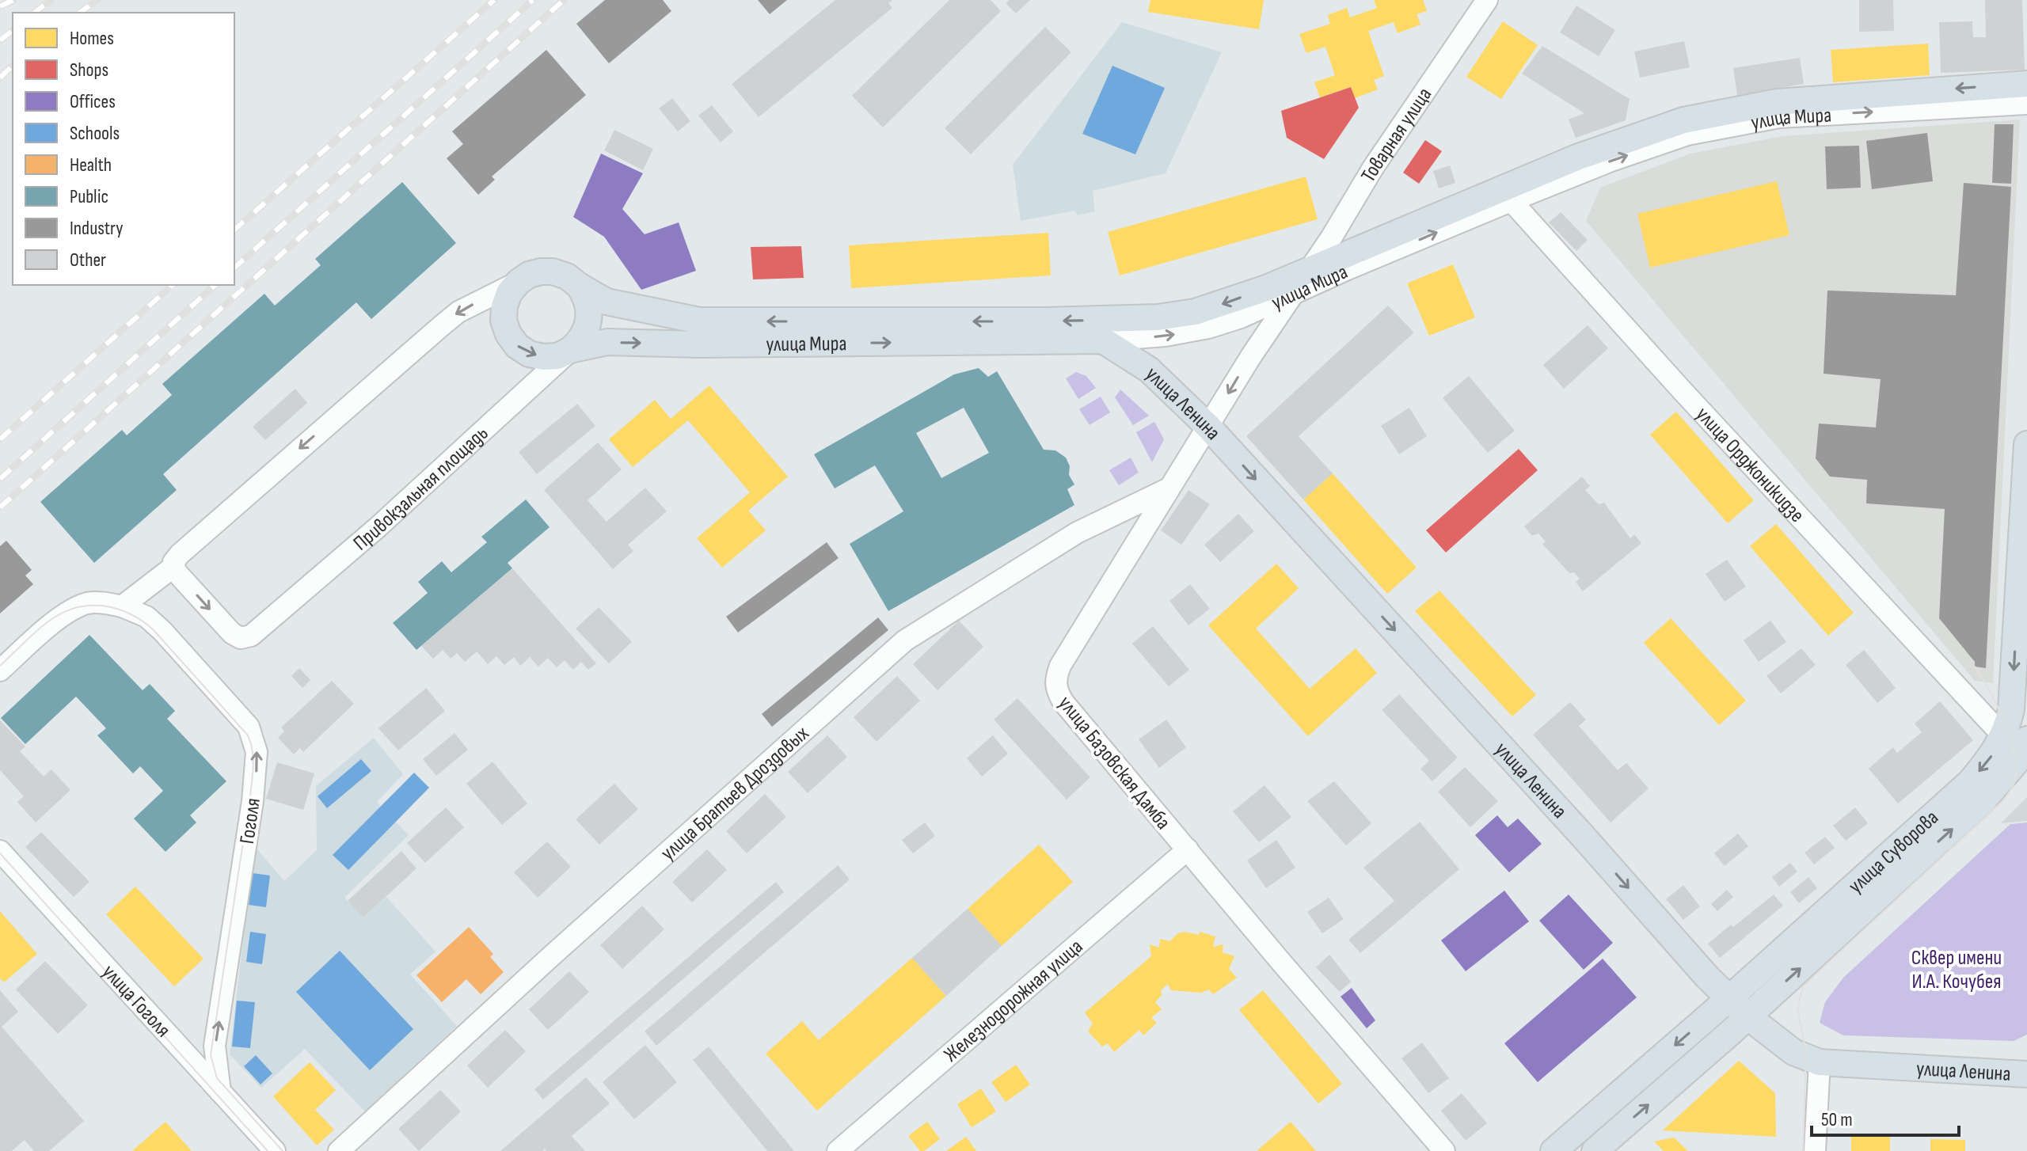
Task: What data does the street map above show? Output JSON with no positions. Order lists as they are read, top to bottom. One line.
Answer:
{"streets":{"main road":["улица Мира","улица Ленина","улица Суворова"],"street":["Товарная улица","улица Орджоникидзе","Привокзальная площадь","улица Базовская Дамба","улица Братьев Дроздовых","Гоголя","улица Гоголя","Железнодорожная улица"]},"crossings":[["улица Мира","Товарная улица"],["улица Мира","улица Ленина"],["улица Мира","улица Орджоникидзе"],["улица Мира","Привокзальная площадь"],["улица Мира","улица Базовская Дамба"],["Товарная улица","улица Базовская Дамба"],["улица Ленина","улица Базовская Дамба"],["улица Ленина","улица Суворова"],["улица Орджоникидзе","улица Суворова"],["улица Базовская Дамба","улица Братьев Дроздовых"],["улица Базовская Дамба","Железнодорожная улица"],["Гоголя","улица Гоголя"]],"one_way":["улица Ленина","Гоголя"],"parks":["Сквер имени И.А. Кочубея"],"legend":["Homes","Shops","Offices","Schools","Health","Public","Industry","Other"],"scale_bar":"50 m"}
